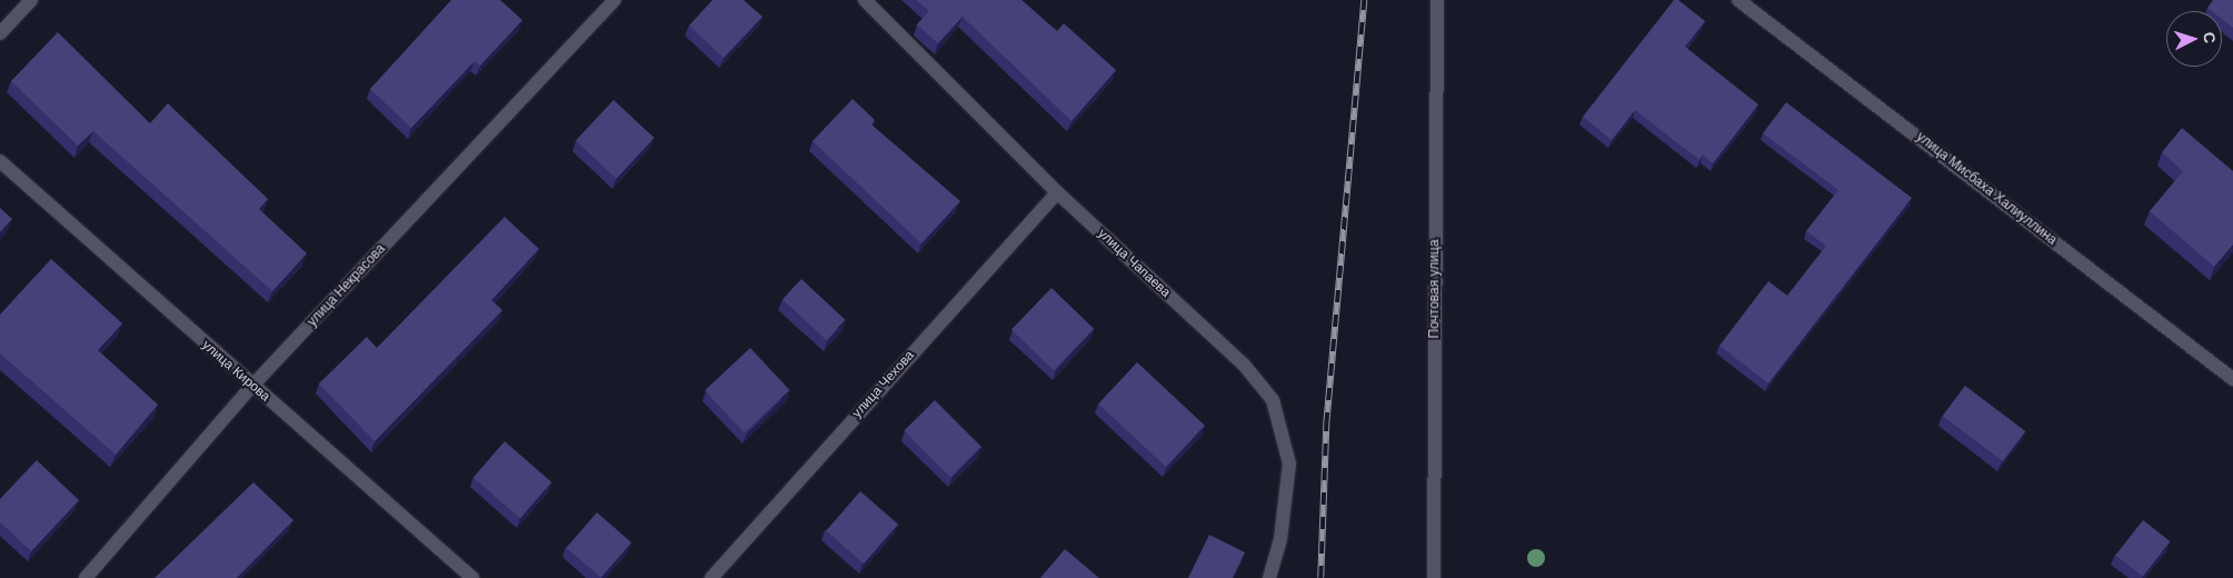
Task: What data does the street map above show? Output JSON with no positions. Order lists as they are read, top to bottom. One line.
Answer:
{"streets":{"street":["улица Мисбаха Халиуллина","улица Чапаева","улица Некрасова","Почтовая улица","улица Кирова","улица Чехова"]},"crossings":[["улица Чапаева","улица Чехова"],["улица Некрасова","улица Кирова"]],"north":"right"}
